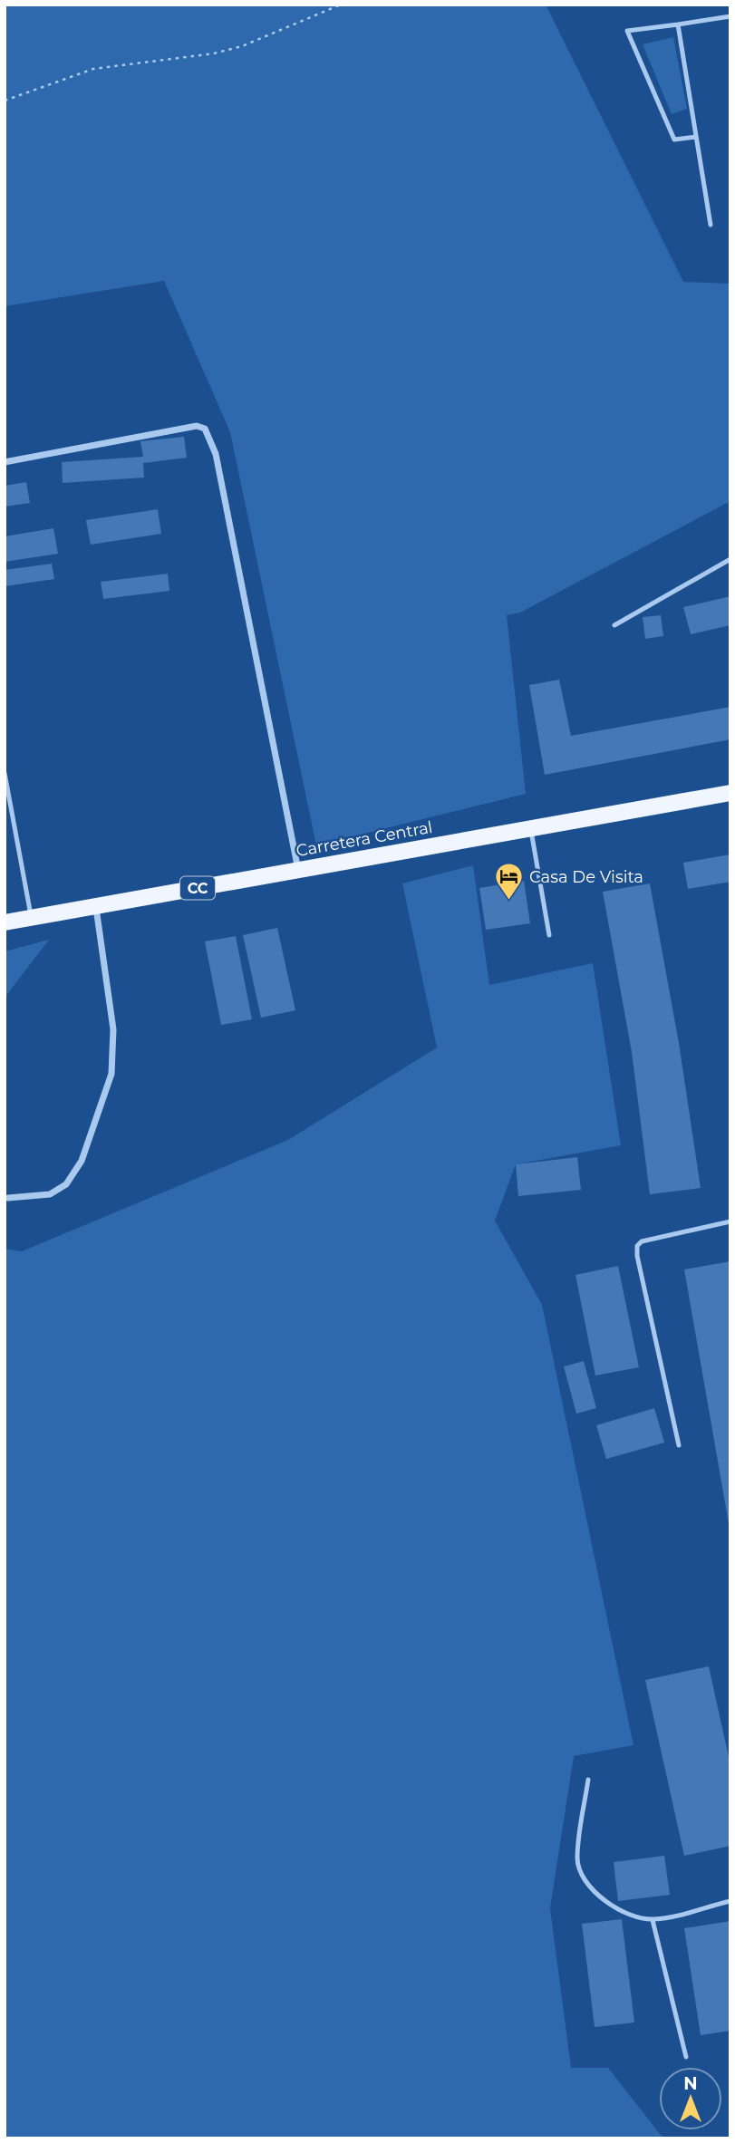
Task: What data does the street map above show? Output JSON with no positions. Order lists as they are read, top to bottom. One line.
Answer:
{"streets":{"main road":["Carretera Central","CC"]},"places":{"hotel":["Casa De Visita"]},"north":"top"}
